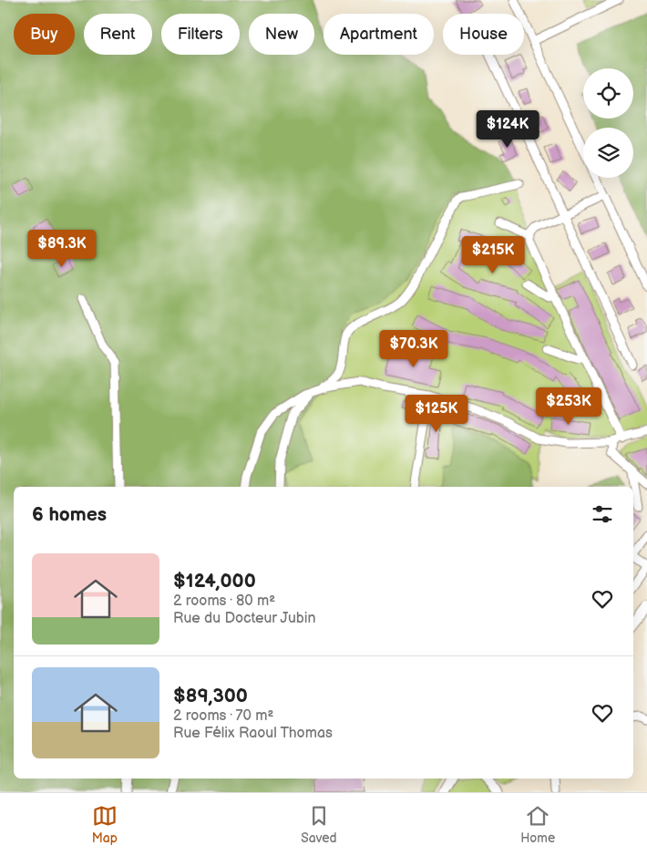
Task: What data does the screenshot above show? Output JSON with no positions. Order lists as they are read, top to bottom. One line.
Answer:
{"page":{"chip":["Buy","Rent","Filters","New","Apartment","House"],"price":["$124K","$89.3K","$215K","$70.3K","$253K","$125K"],"heading":"6 homes","list":[{"name":"$124,000","note":"2 rooms · 80 m² · Rue du Docteur Jubin"},{"name":"$89,300","note":"2 rooms · 70 m² · Rue Félix Raoul Thomas"}],"tabs":["Map","Saved","Home"]}}
